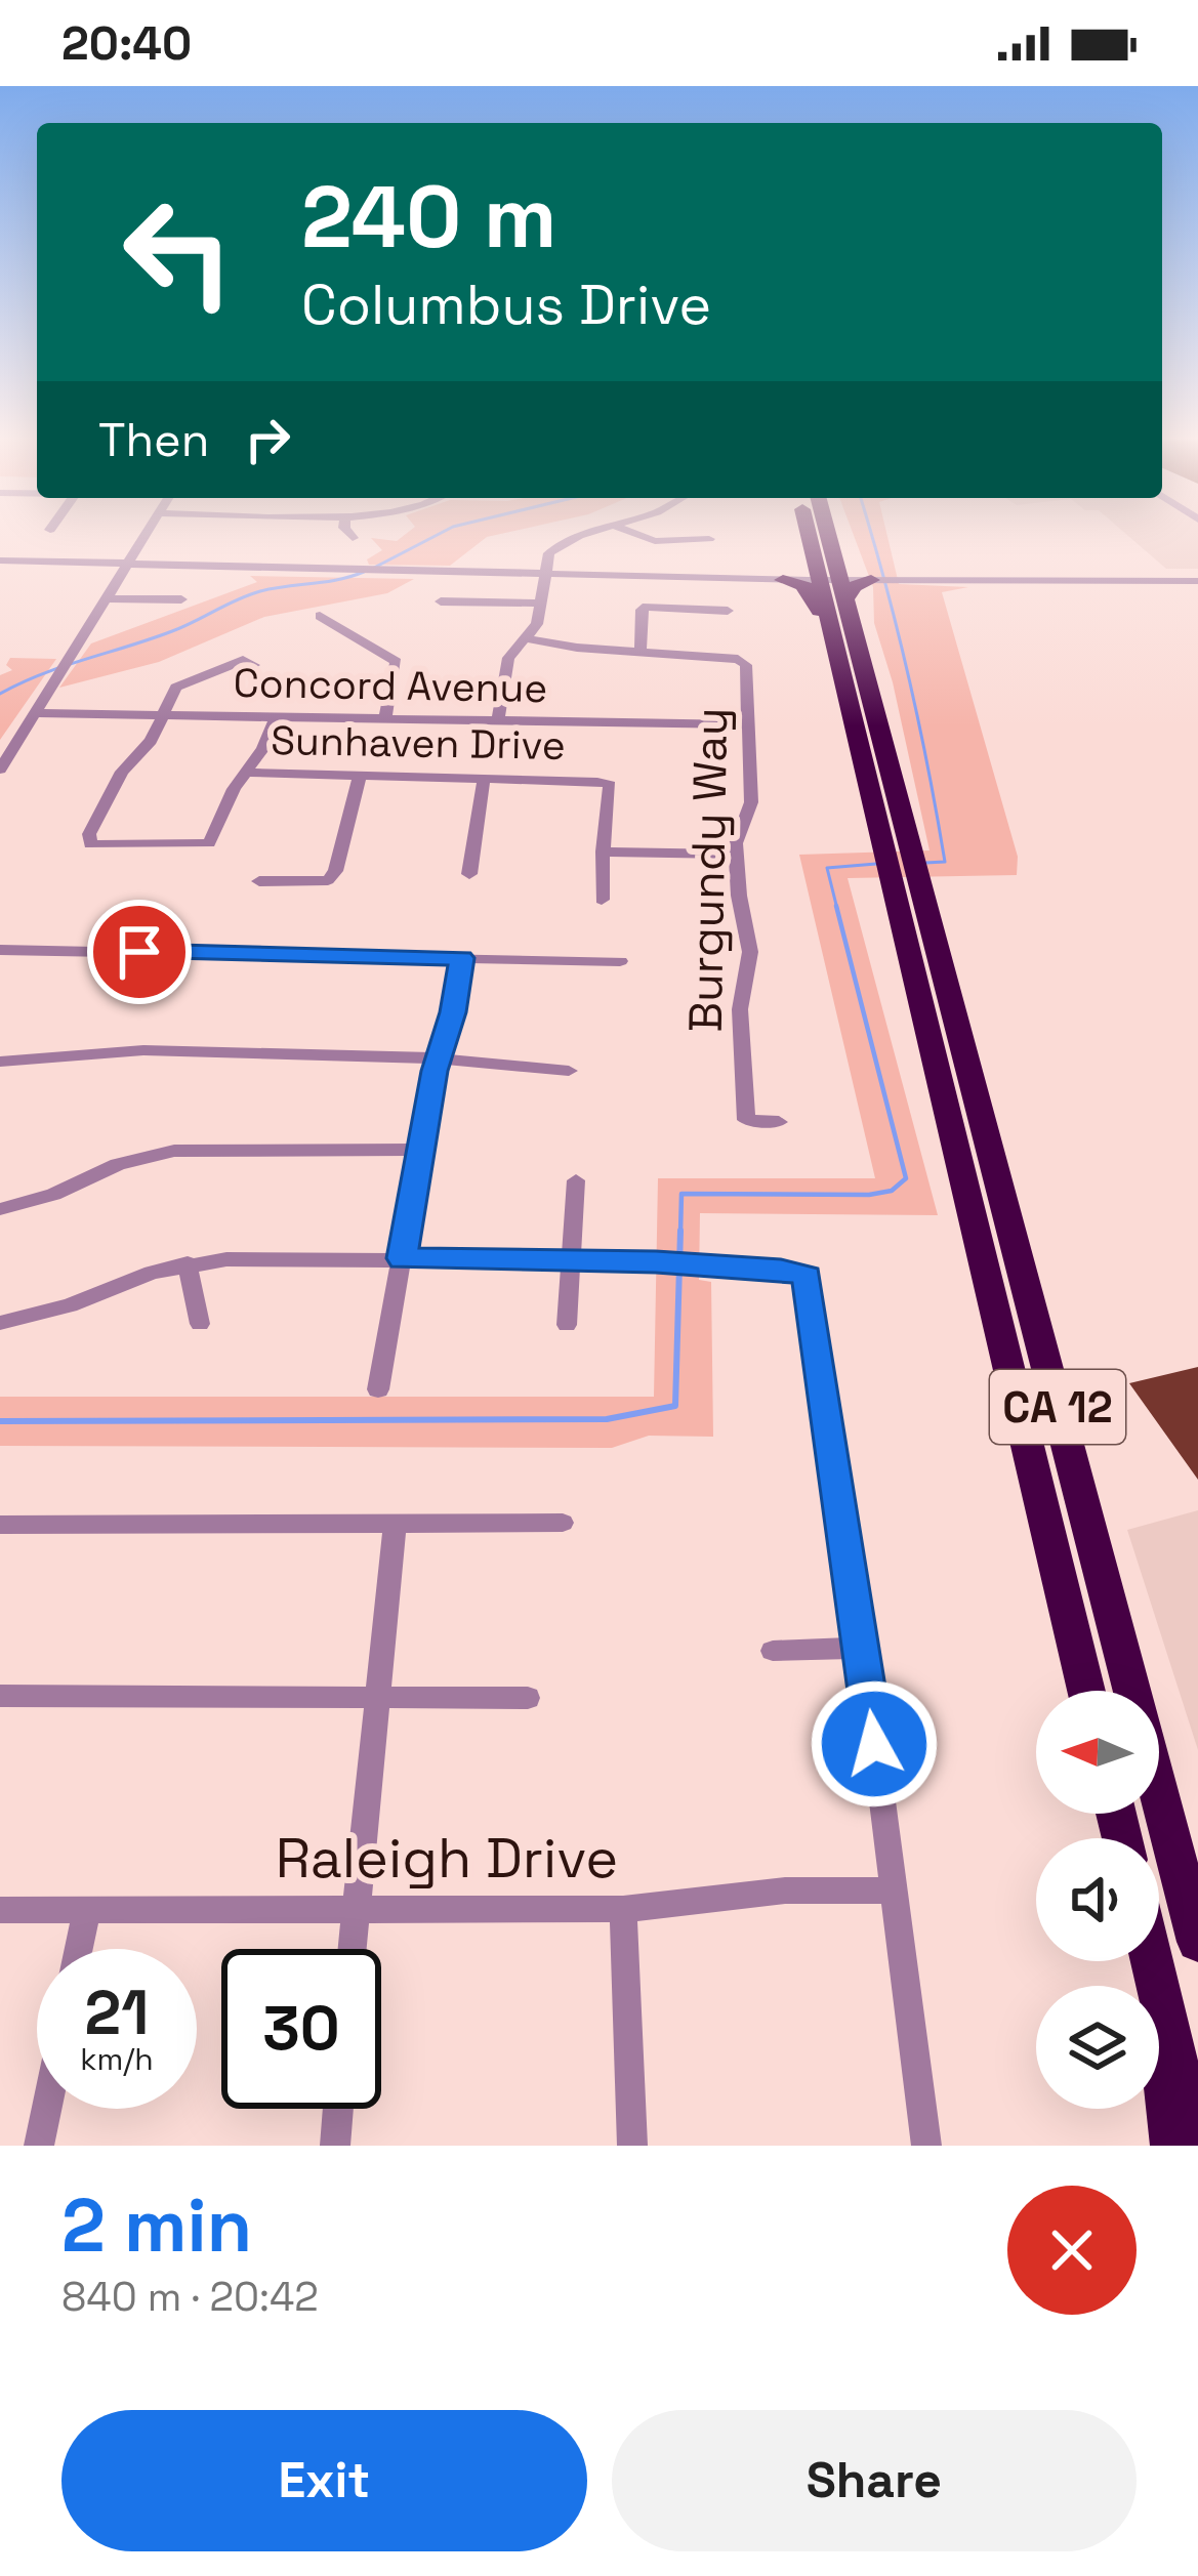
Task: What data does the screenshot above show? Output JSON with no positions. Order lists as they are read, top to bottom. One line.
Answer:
{"streets":{"highway":["CA 12"],"street":["Concord Avenue","Sunhaven Drive","Burgundy Way","Raleigh Drive"]},"crossings":[["Concord Avenue","Burgundy Way"]],"north":"left","page":{"status":"20:40","turn":["240 m","Columbus Drive"],"then":"Then","speed":"21 km/h","limit":"30","heading":["2 min","840 m · 20:42"],"buttons":["Exit","Share"]}}
